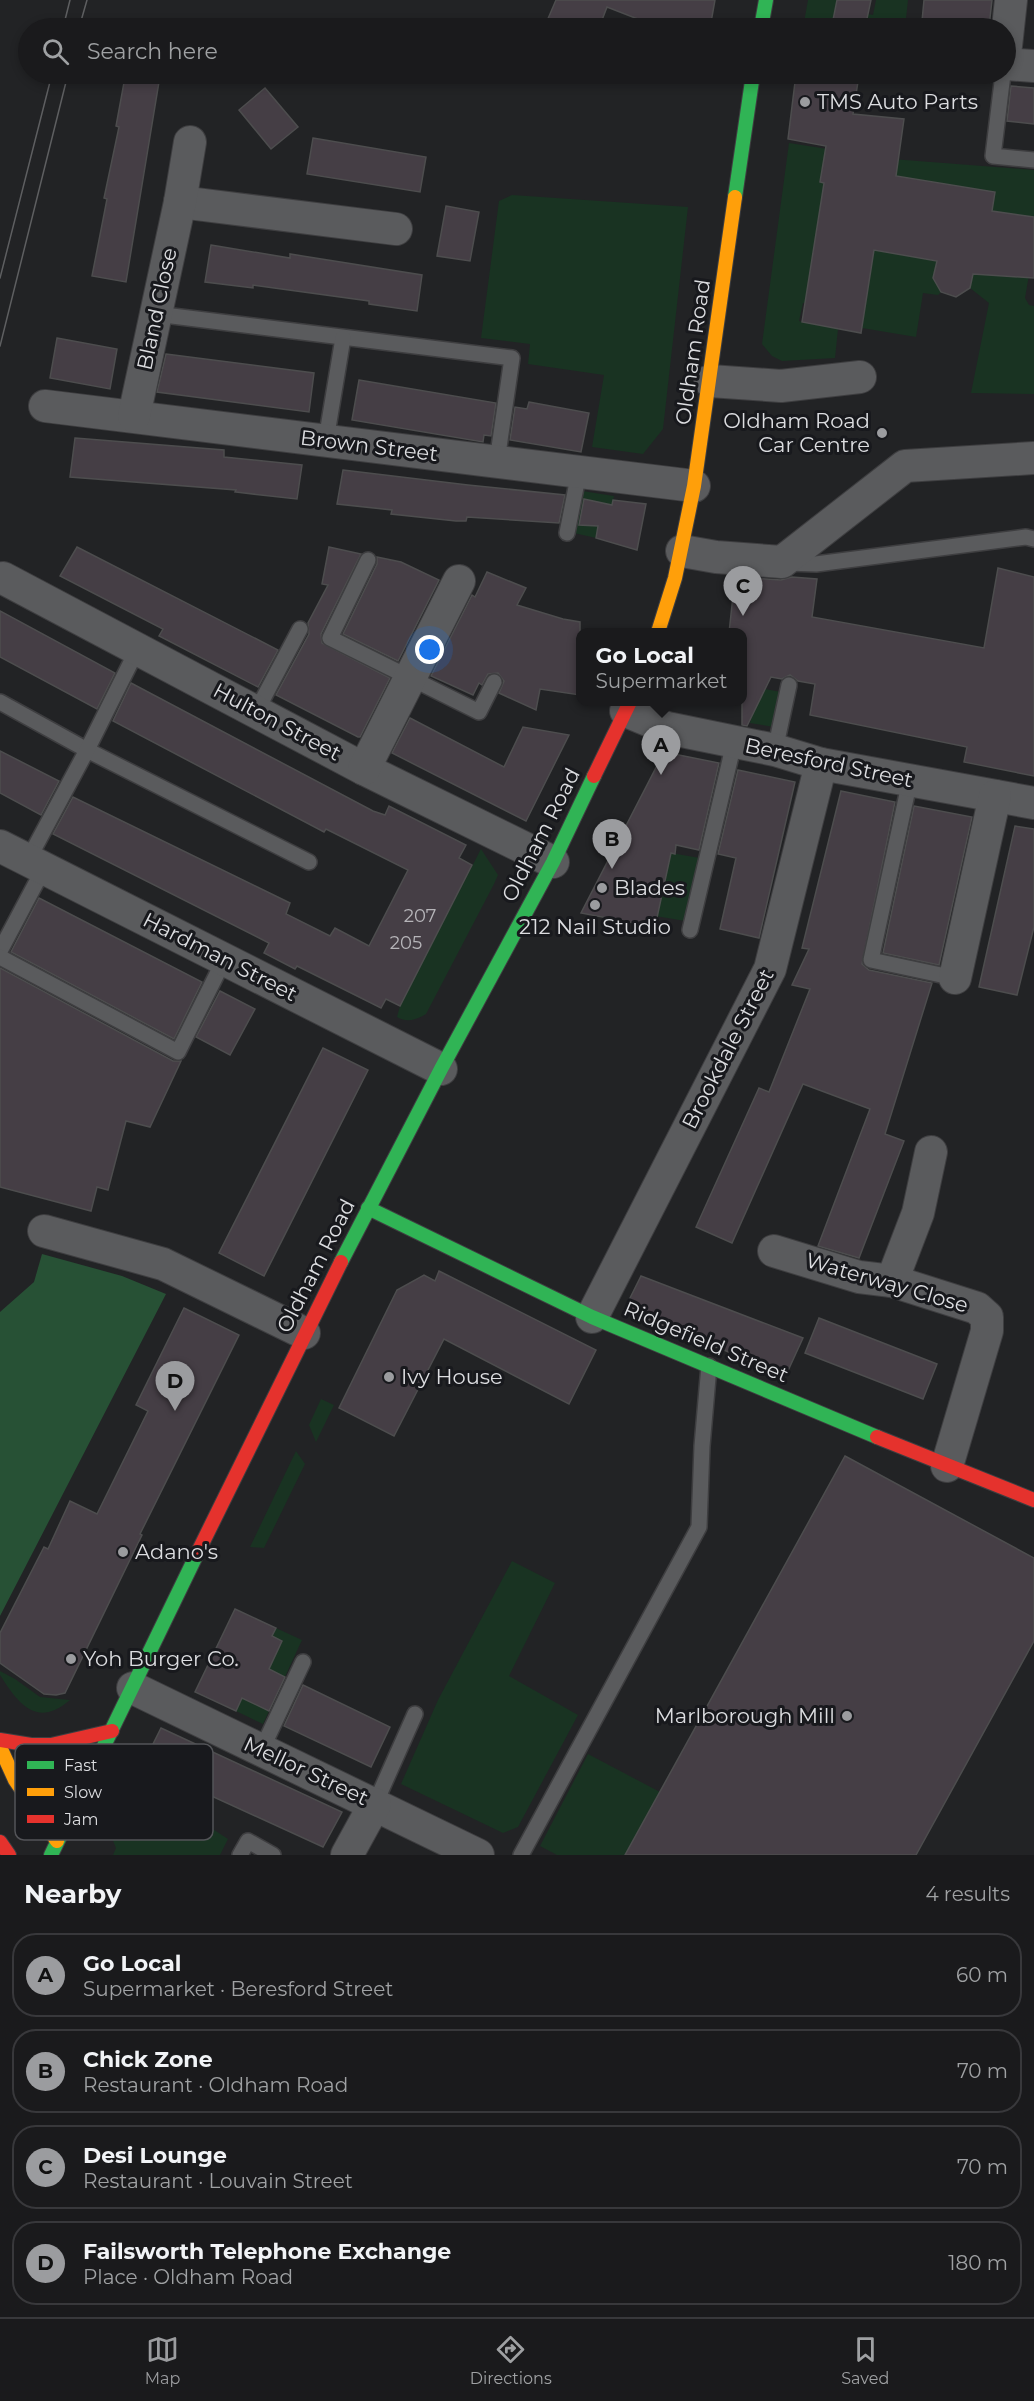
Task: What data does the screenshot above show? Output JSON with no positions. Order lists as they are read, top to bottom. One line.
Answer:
{"streets":{"main road":["Oldham Road","Ridgefield Street"],"street":["Bland Close","Brown Street","Hulton Street","Beresford Street","Hardman Street","Brookdale Street","Waterway Close","Mellor Street"]},"crossings":[["Bland Close","Brown Street"],["Oldham Road","Brown Street"],["Oldham Road","Hulton Street"],["Oldham Road","Beresford Street"],["Oldham Road","Hardman Street"],["Oldham Road","Ridgefield Street"],["Oldham Road","Mellor Street"],["Beresford Street","Brookdale Street"],["Brookdale Street","Ridgefield Street"],["Waterway Close","Ridgefield Street"]],"places":["TMS Auto Parts","Oldham Road Car Centre","Blades","212 Nail Studio","Ivy House","Adano's","Yoh Burger Co.","Marlborough Mill"],"house_numbers":["207","205"],"legend":["Fast","Slow","Jam"],"page":{"search":"Search here","pins":["C","A","B","D"],"popup":["Go Local","Supermarket"],"heading":["Nearby","4 results"],"list":[{"mark":"A","name":"Go Local","note":"Supermarket · Beresford Street","value":"60 m"},{"mark":"B","name":"Chick Zone","note":"Restaurant · Oldham Road","value":"70 m"},{"mark":"C","name":"Desi Lounge","note":"Restaurant · Louvain Street","value":"70 m"},{"mark":"D","name":"Failsworth Telephone Exchange","note":"Place · Oldham Road","value":"180 m"}],"nav":["Map","Directions","Saved"]}}
